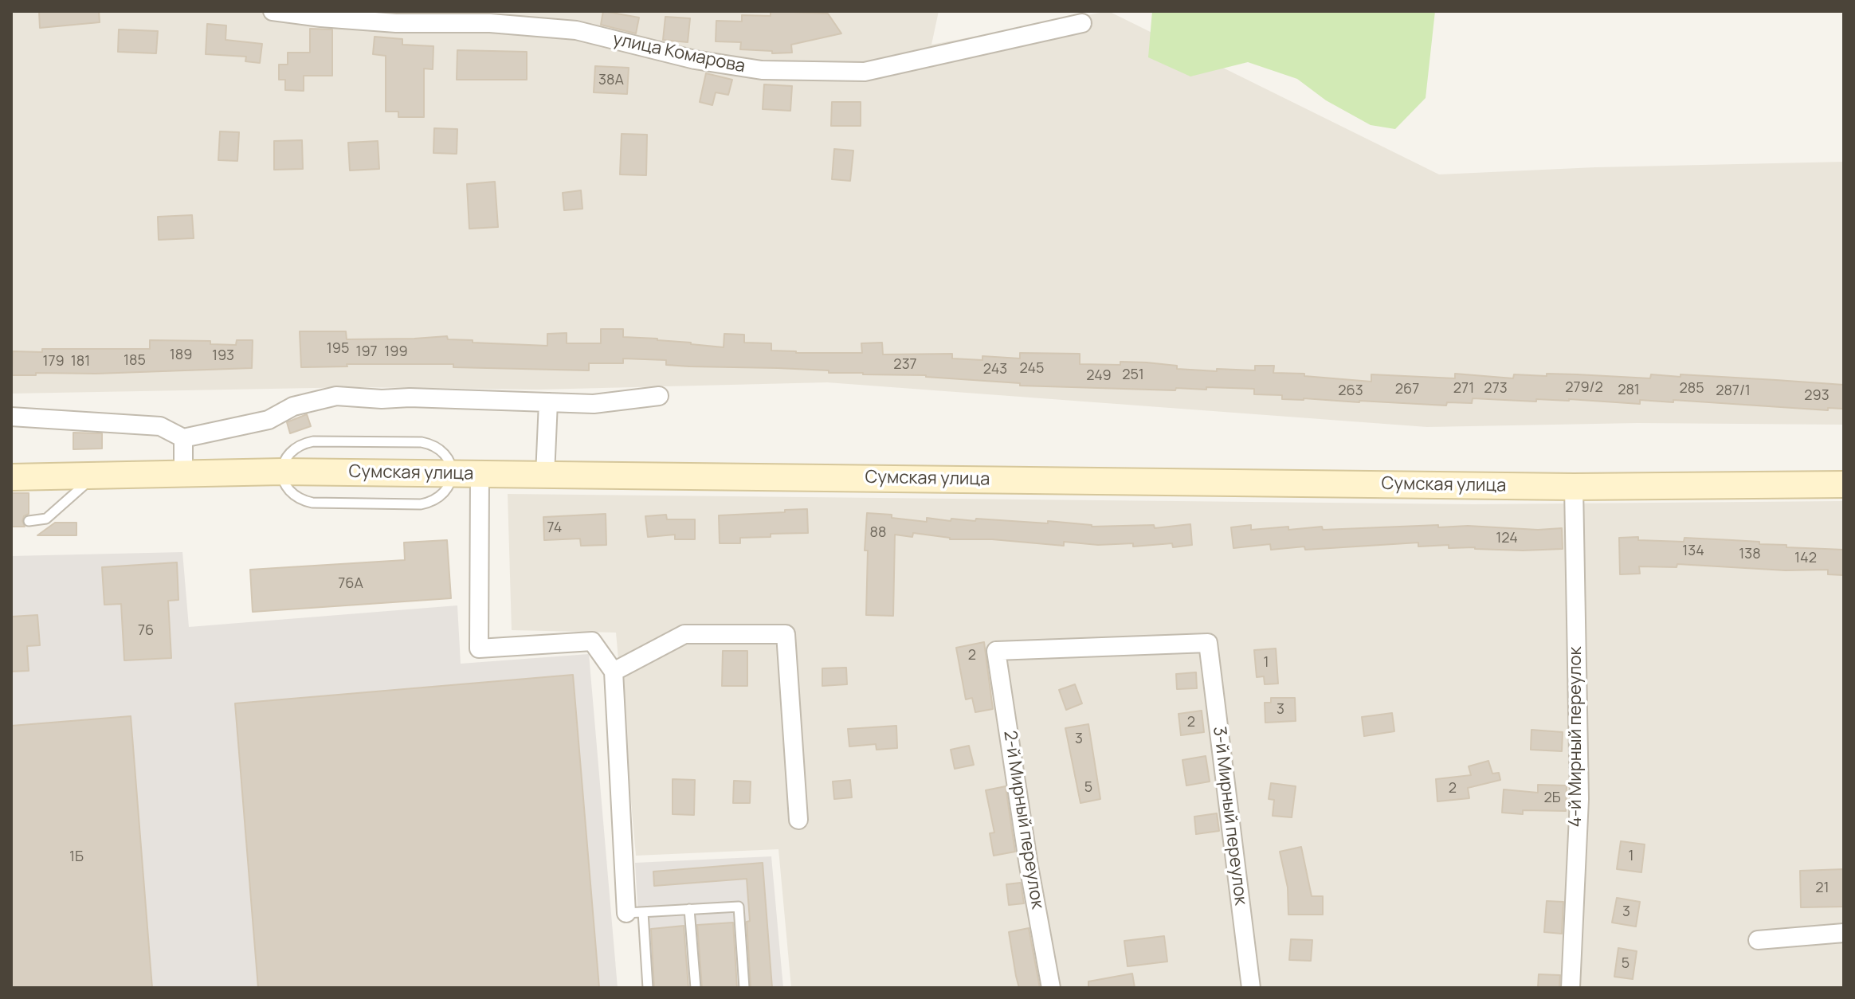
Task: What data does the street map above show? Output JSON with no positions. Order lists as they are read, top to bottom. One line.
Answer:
{"streets":{"main road":["Сумская улица"],"street":["улица Комарова","4-й Мирный переулок","3-й Мирный переулок","2-й Мирный переулок"]},"crossings":[["Сумская улица","4-й Мирный переулок"],["3-й Мирный переулок","2-й Мирный переулок"]],"house_numbers":["38А","195","197","199","189","193","185","179","181","237","245","243","251","249","279/2","271","273","285","267","281","263","287/1","293","74","88","124","134","138","142","76А","76","2","1","3","2","3","5","2","2Б","1","1Б","21","3","5"]}
